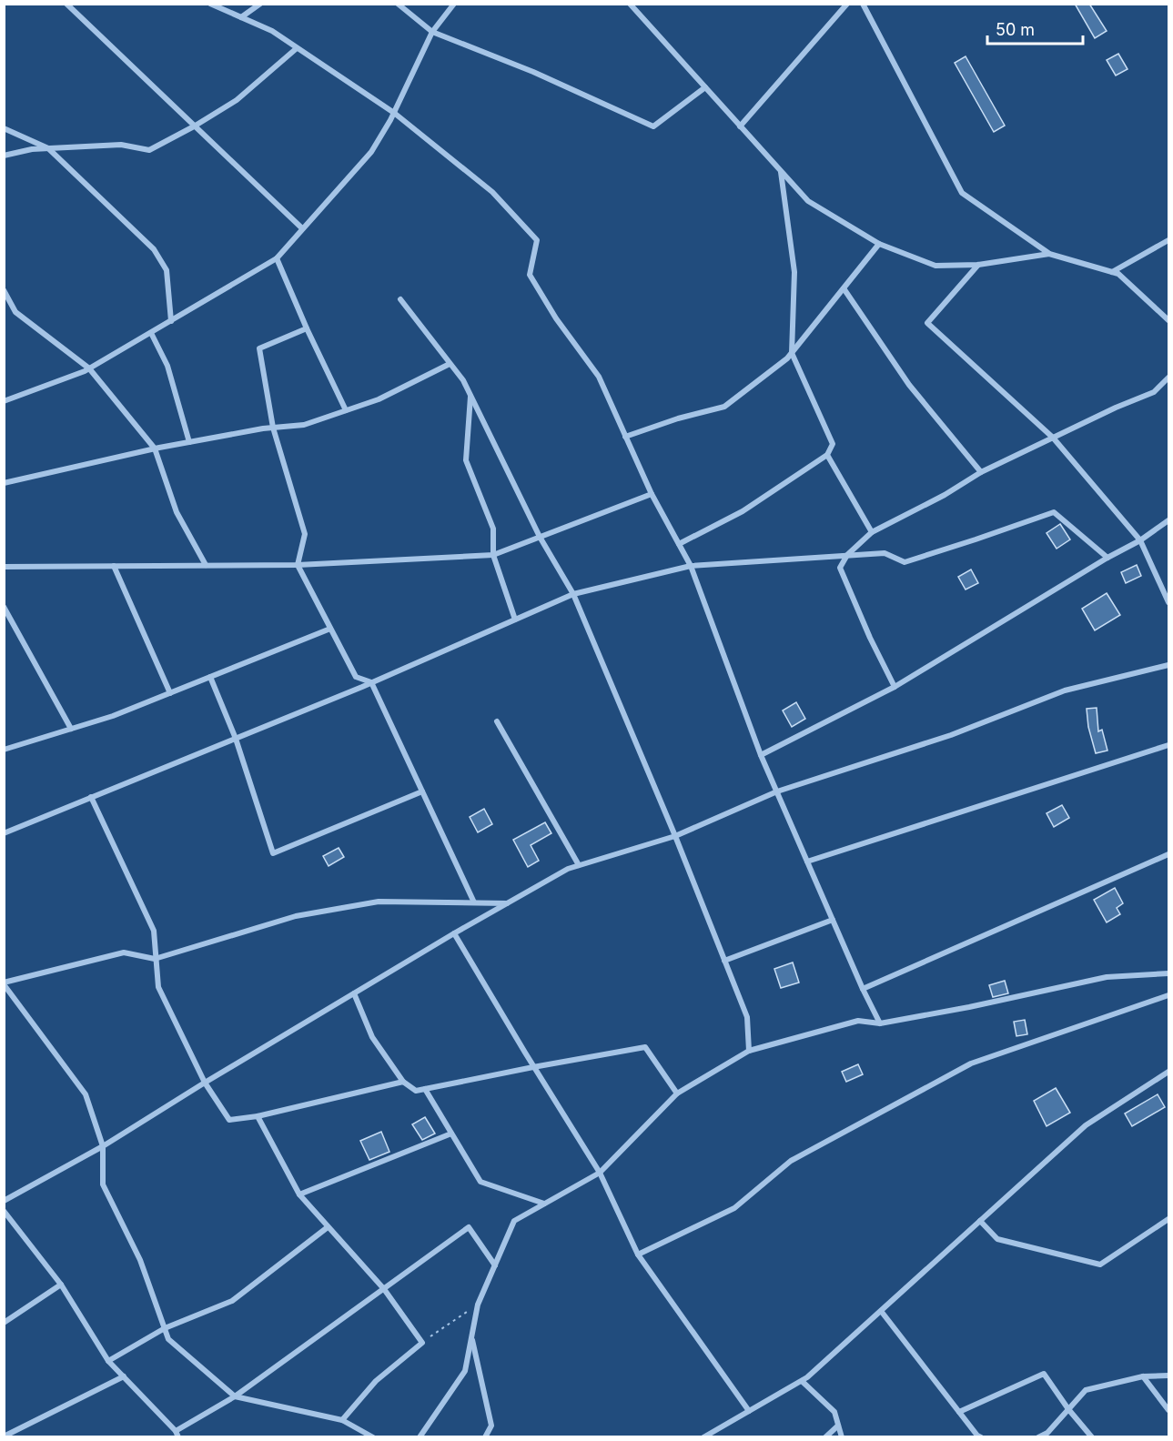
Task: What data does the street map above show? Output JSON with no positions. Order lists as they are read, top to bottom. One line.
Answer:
{"scale_bar":"50 m"}
